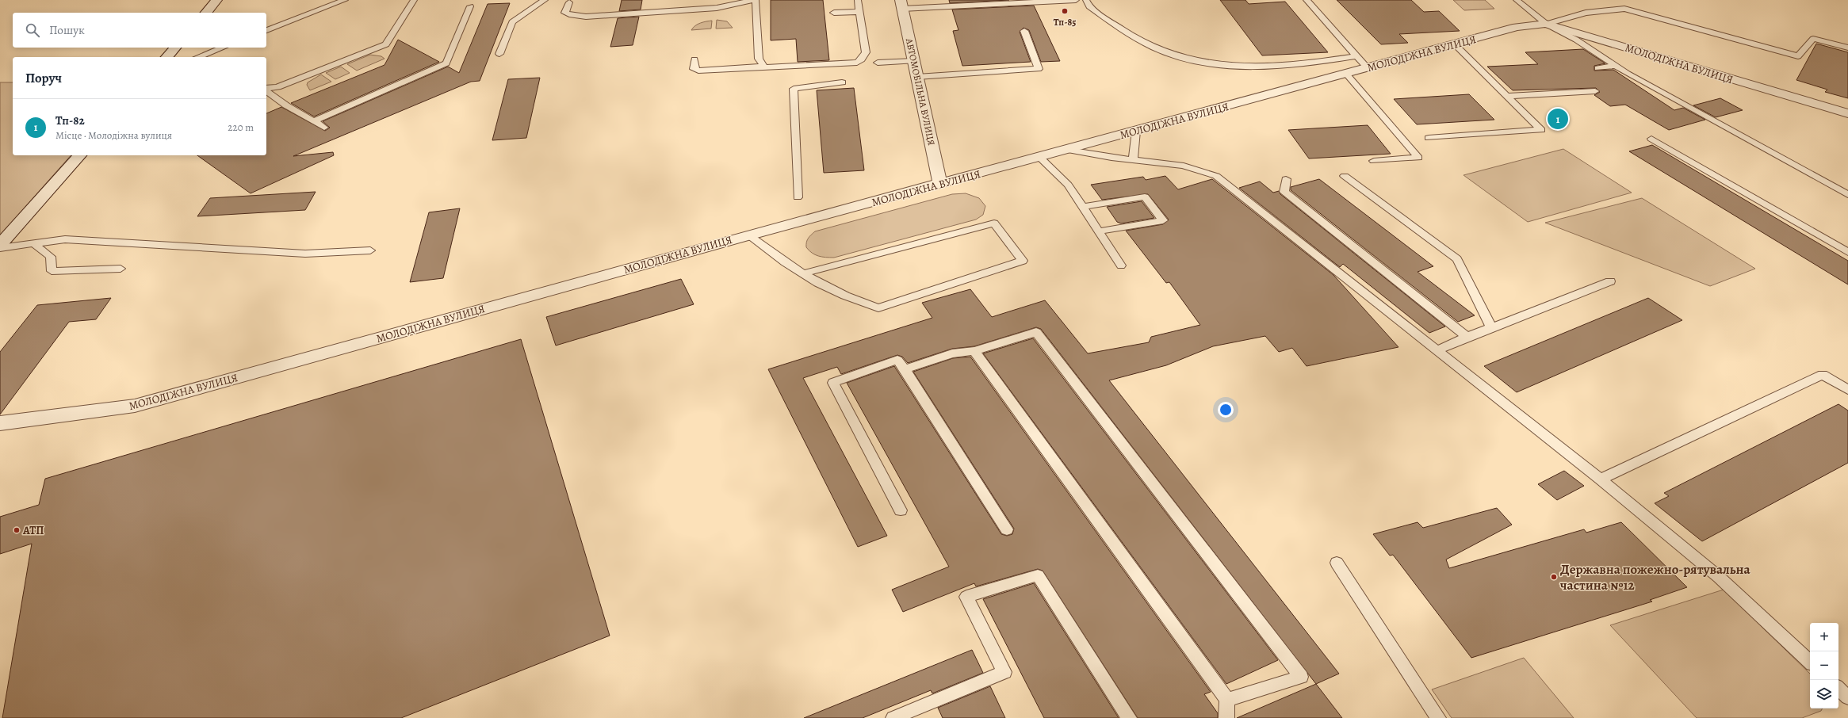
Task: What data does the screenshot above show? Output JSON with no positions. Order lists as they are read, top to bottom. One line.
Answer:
{"streets":{"street":["МОЛОДІЖНА ВУЛИЦЯ","АВТОМОБІЛЬНА ВУЛИЦЯ"]},"crossings":[["МОЛОДІЖНА ВУЛИЦЯ","АВТОМОБІЛЬНА ВУЛИЦЯ"]],"places":["Тп-85","АТП","Державна пожежно-рятувальна частина №12"],"page":{"search":"Пошук","heading":"Поруч","list":[{"mark":"1","name":"Тп-82","note":"Місце · Молодіжна вулиця","value":"220 m"}],"pins":"1","map_buttons":["+","−"]}}
